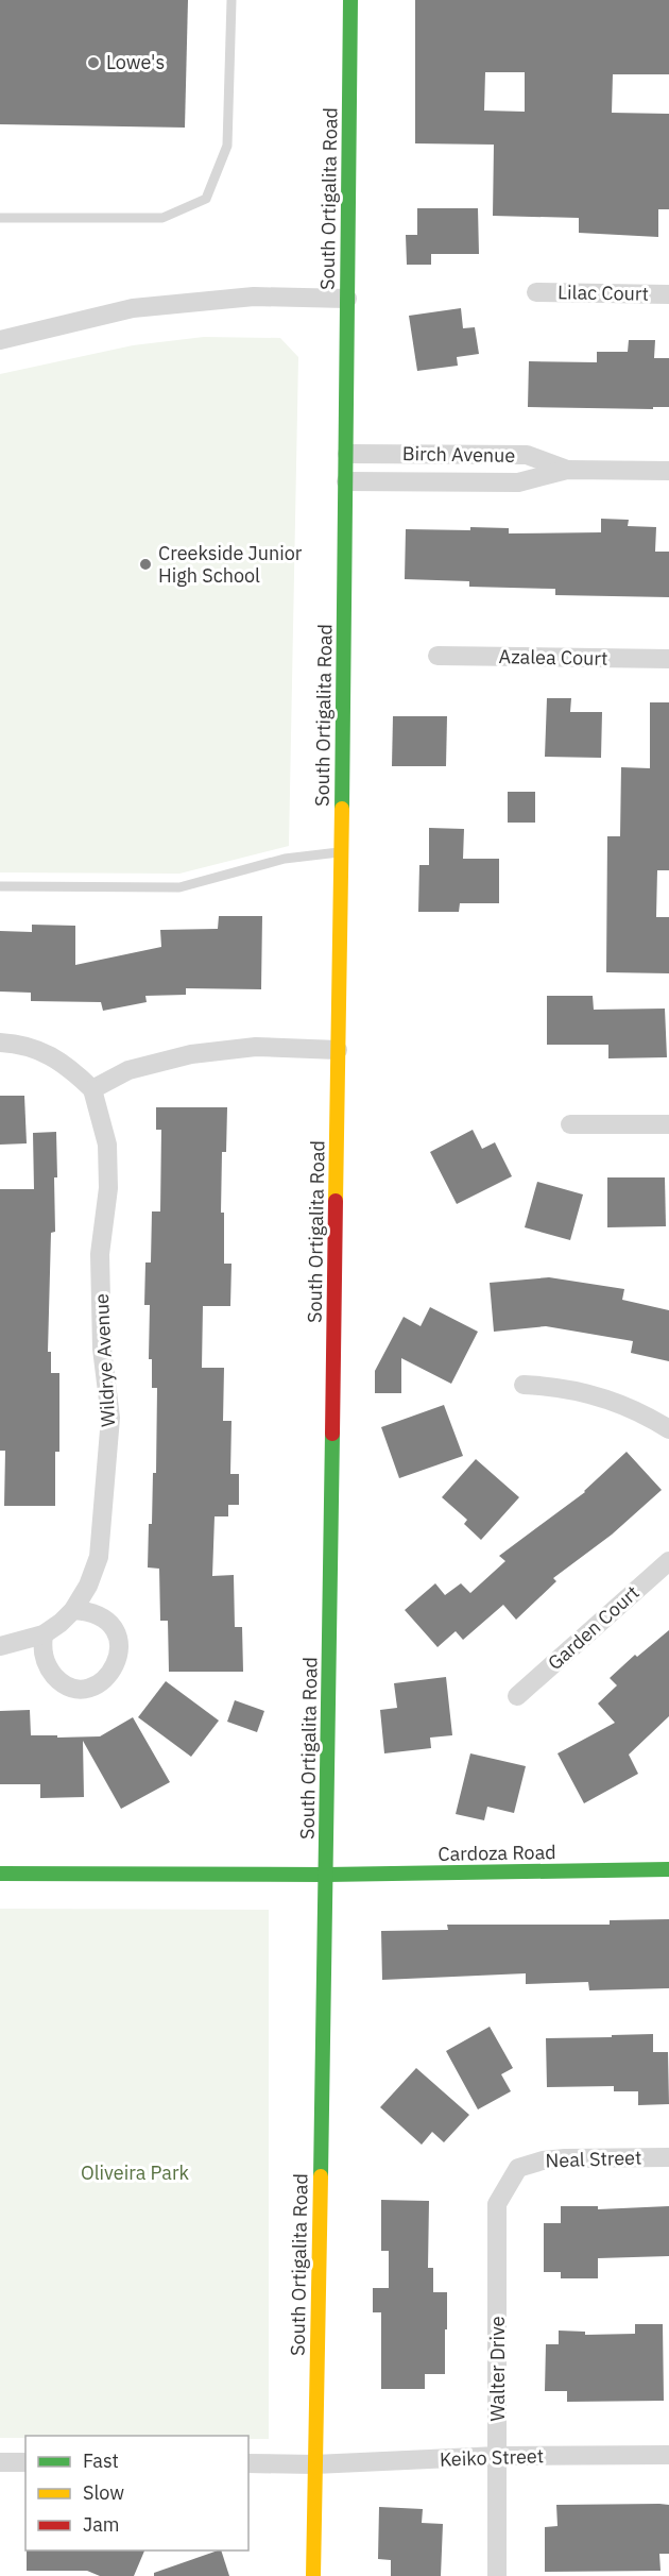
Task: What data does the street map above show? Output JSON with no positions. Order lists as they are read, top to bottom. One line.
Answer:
{"streets":{"street":["South Ortigalita Road","Lilac Court","Birch Avenue","Azalea Court","Wildrye Avenue","Garden Court","Cardoza Road","Neal Street","Walter Drive","Keiko Street"]},"crossings":[["South Ortigalita Road","Birch Avenue"],["South Ortigalita Road","Cardoza Road"],["South Ortigalita Road","Keiko Street"],["Neal Street","Walter Drive"],["Walter Drive","Keiko Street"]],"parks":["Oliveira Park"],"places":["Lowe's","Creekside Junior High School"],"legend":["Fast","Slow","Jam"]}
